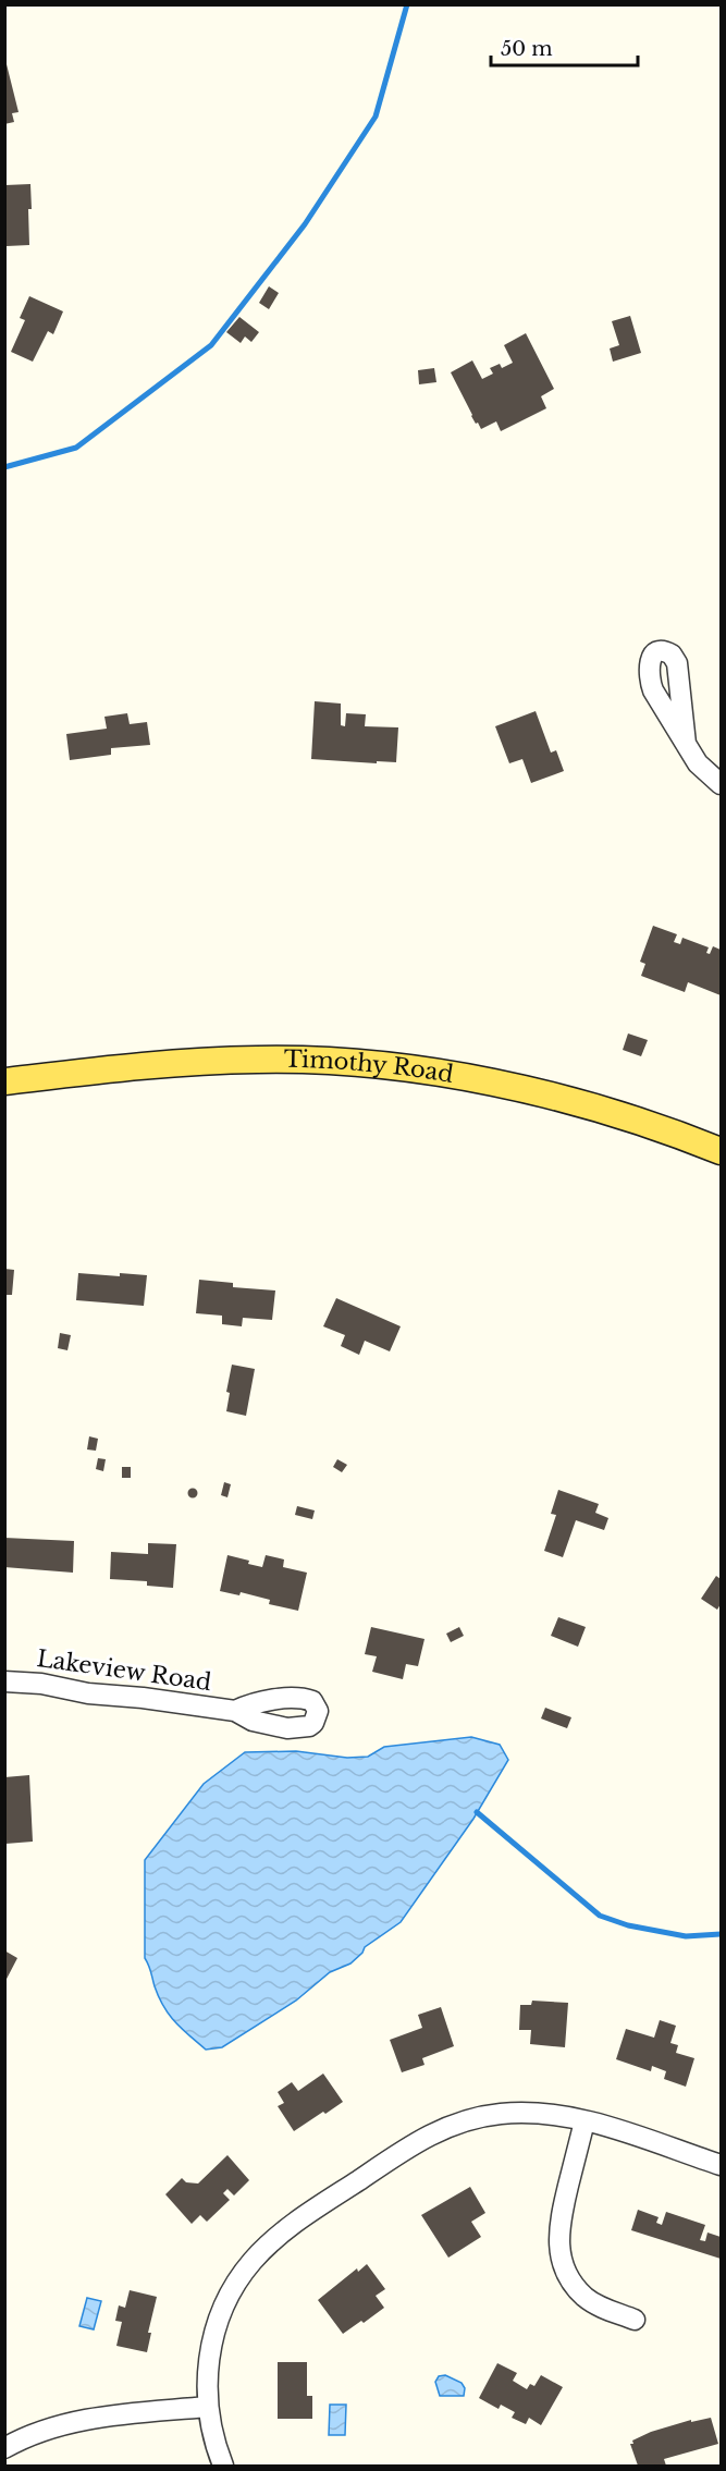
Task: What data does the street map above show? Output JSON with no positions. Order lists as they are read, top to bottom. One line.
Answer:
{"streets":{"main road":["Timothy Road"],"street":["Lakeview Road"]},"scale_bar":"50 m"}
